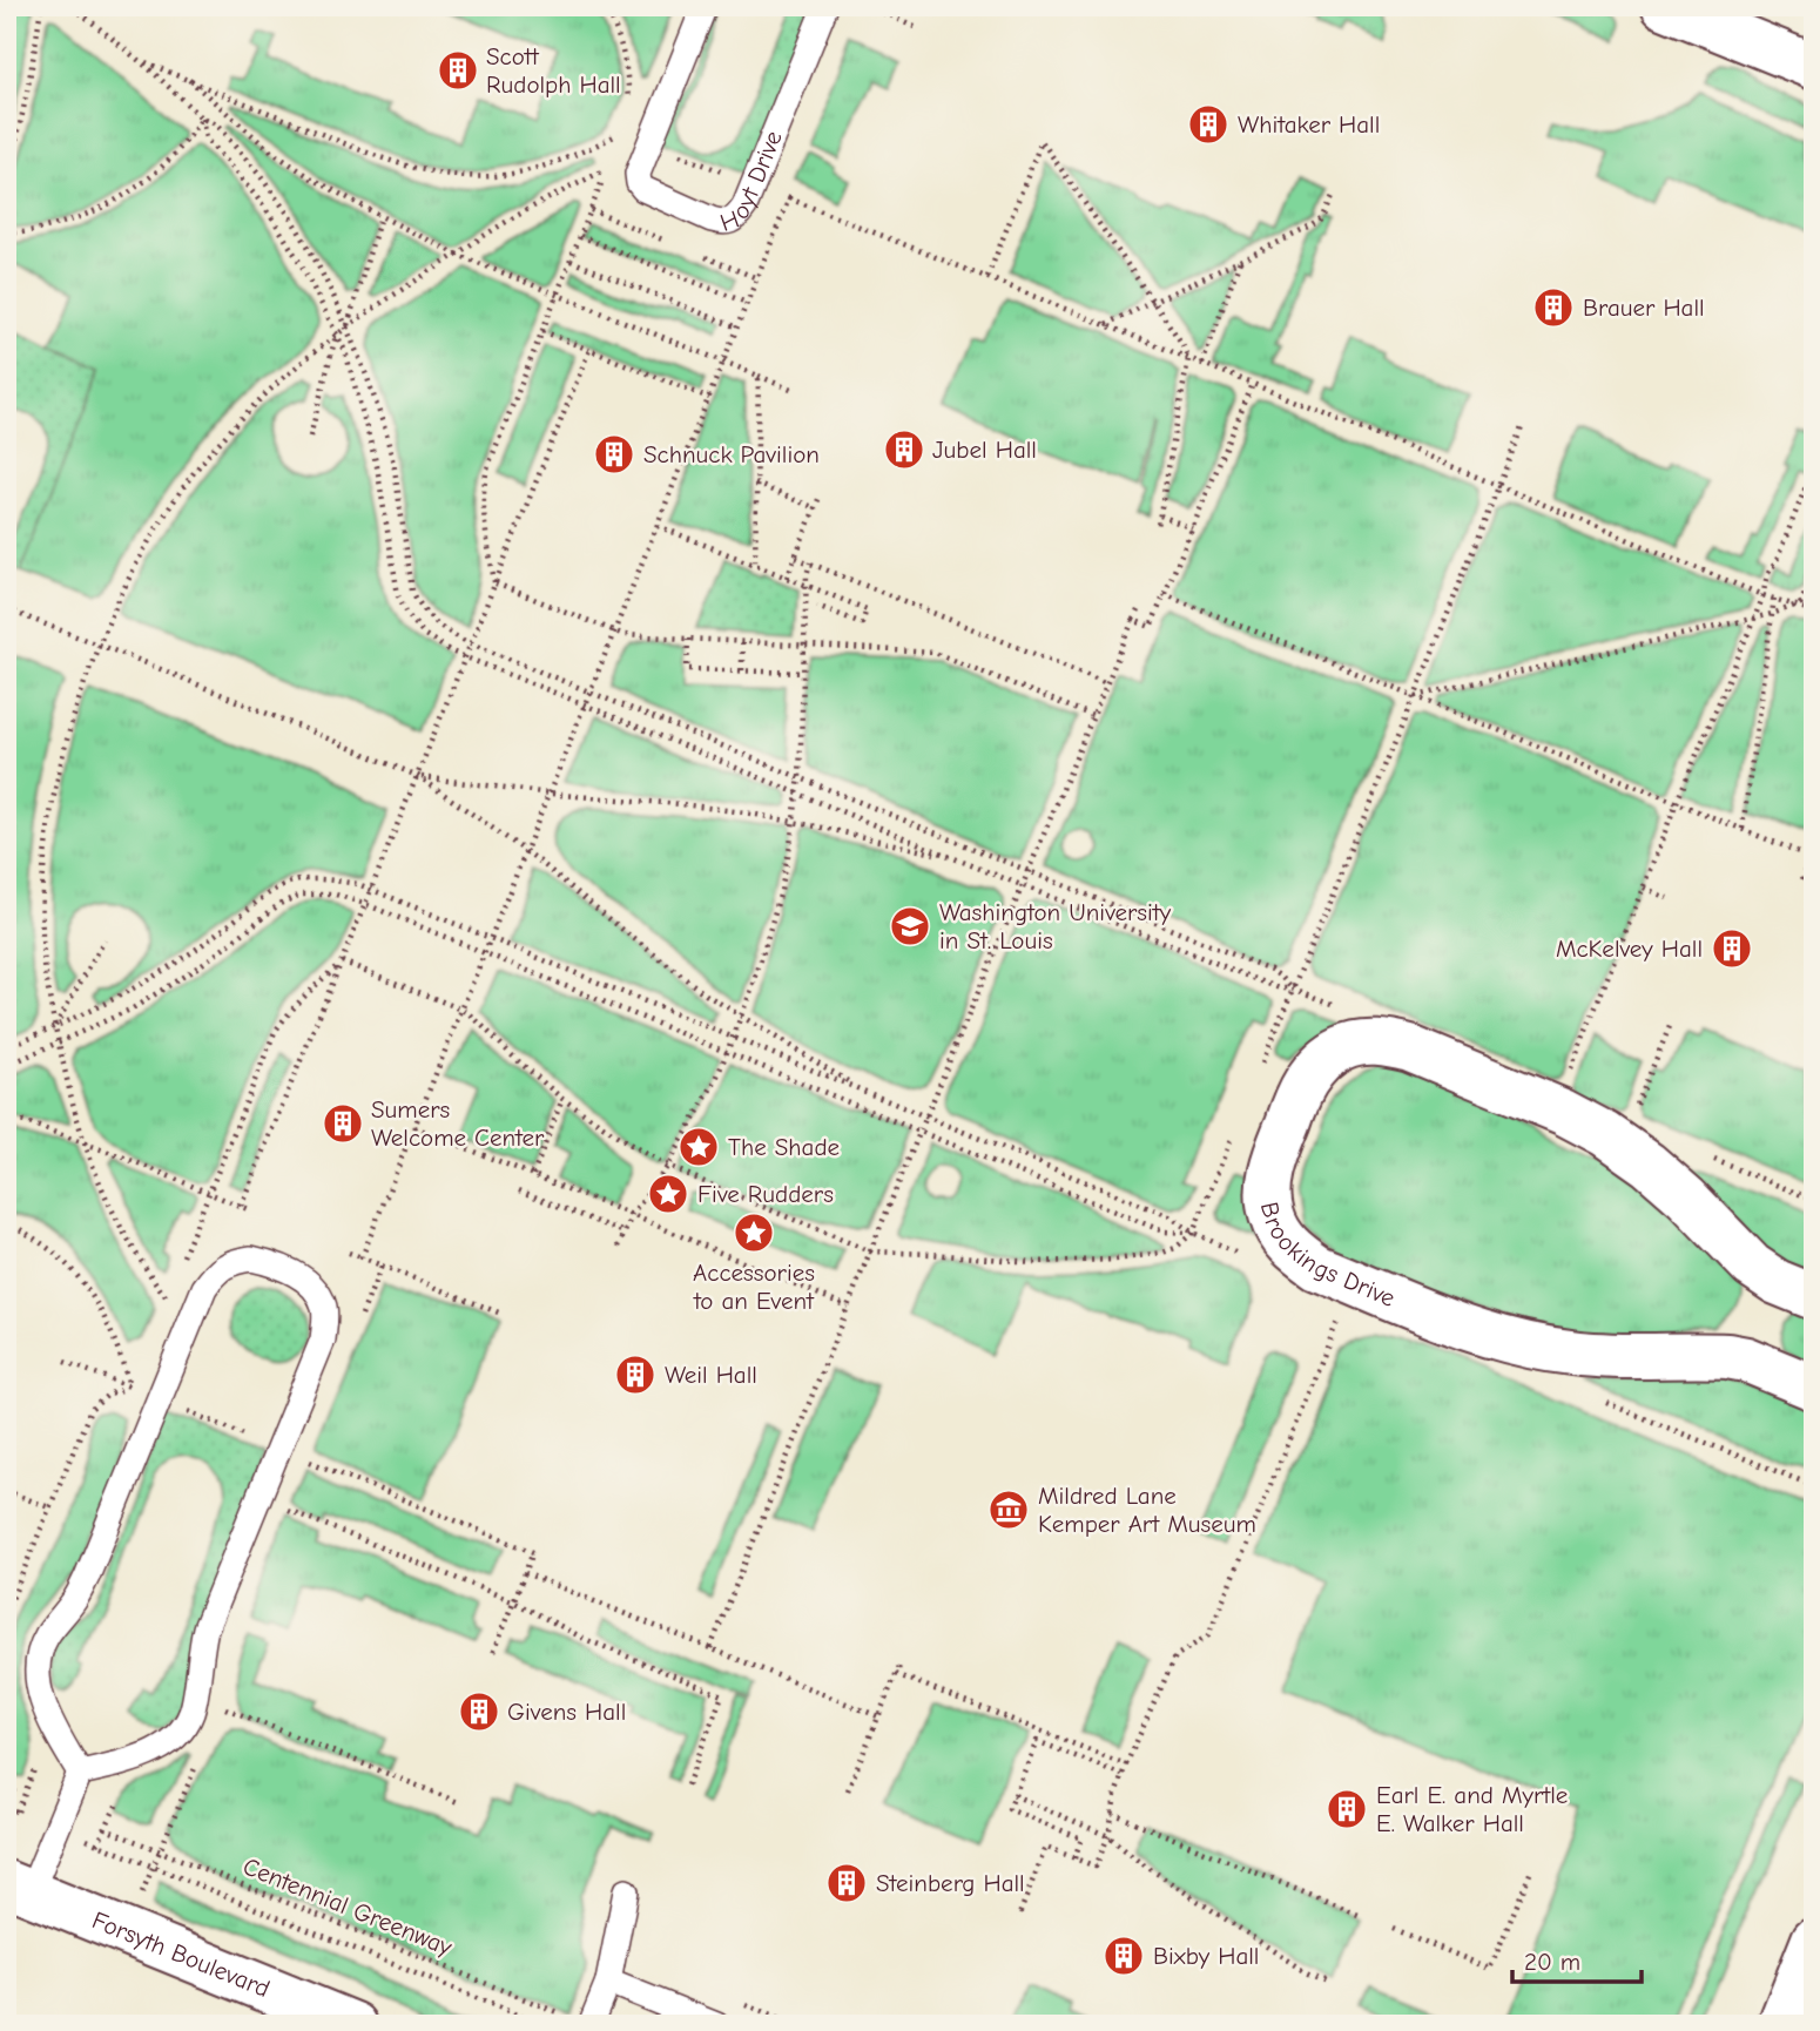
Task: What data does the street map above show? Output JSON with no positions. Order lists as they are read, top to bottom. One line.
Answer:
{"streets":{"street":["Brookings Drive","Forsyth Boulevard"],"lane":["Hoyt Drive"],"path":["Centennial Greenway"]},"places":{"building":["Scott Rudolph Hall","Whitaker Hall","Brauer Hall","Jubel Hall","Schnuck Pavilion","McKelvey Hall","Sumers Welcome Center","Weil Hall","Givens Hall","Earl E. and Myrtle E. Walker Hall","Steinberg Hall","Bixby Hall"],"school or university":["Washington University in St. Louis"],"place":["The Shade","Five Rudders","Accessories to an Event"],"museum":["Mildred Lane Kemper Art Museum"]},"scale_bar":"20 m"}
